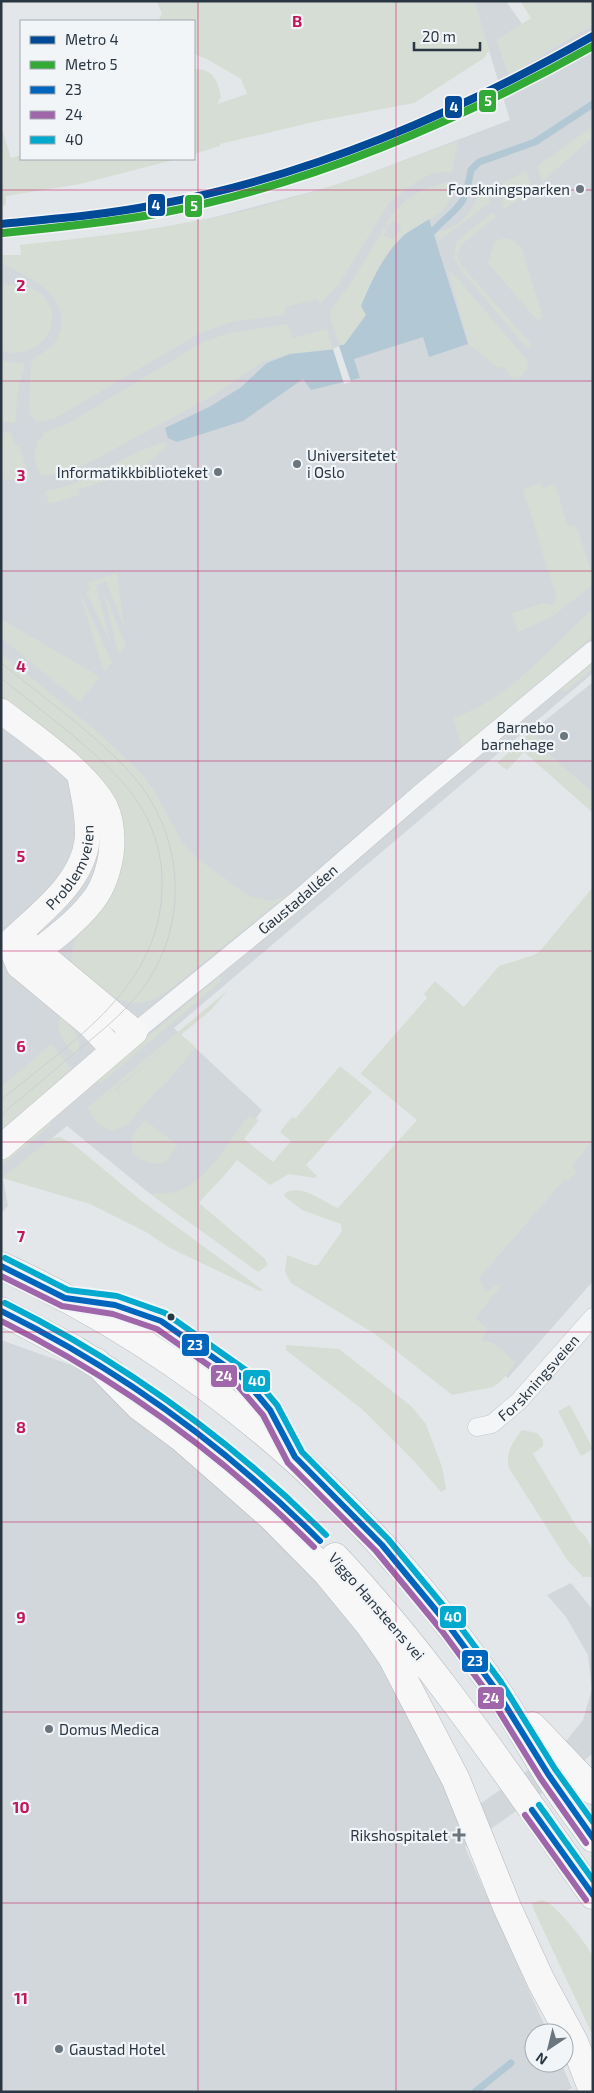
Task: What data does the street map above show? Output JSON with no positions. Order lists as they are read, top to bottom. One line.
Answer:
{"streets":{"highway":["Viggo Hansteens vei"],"street":["Problemveien","Gaustadalléen","Forskningsveien"]},"places":{"other":["Forskningsparken","Universitetet i Oslo","Informatikkbiblioteket","Barnebo barnehage","Domus Medica","Gaustad Hotel"],"health":["Rikshospitalet"]},"lines":["metro line 4","metro line 5","transit line 40","transit line 23","transit line 24"],"legend":["Metro 4","Metro 5","23","24","40"],"scale_bar":"20 m","north":"bottom left","grid":{"columns":["B"],"rows":["2","3","4","5","6","7","8","9","10","11"]}}
